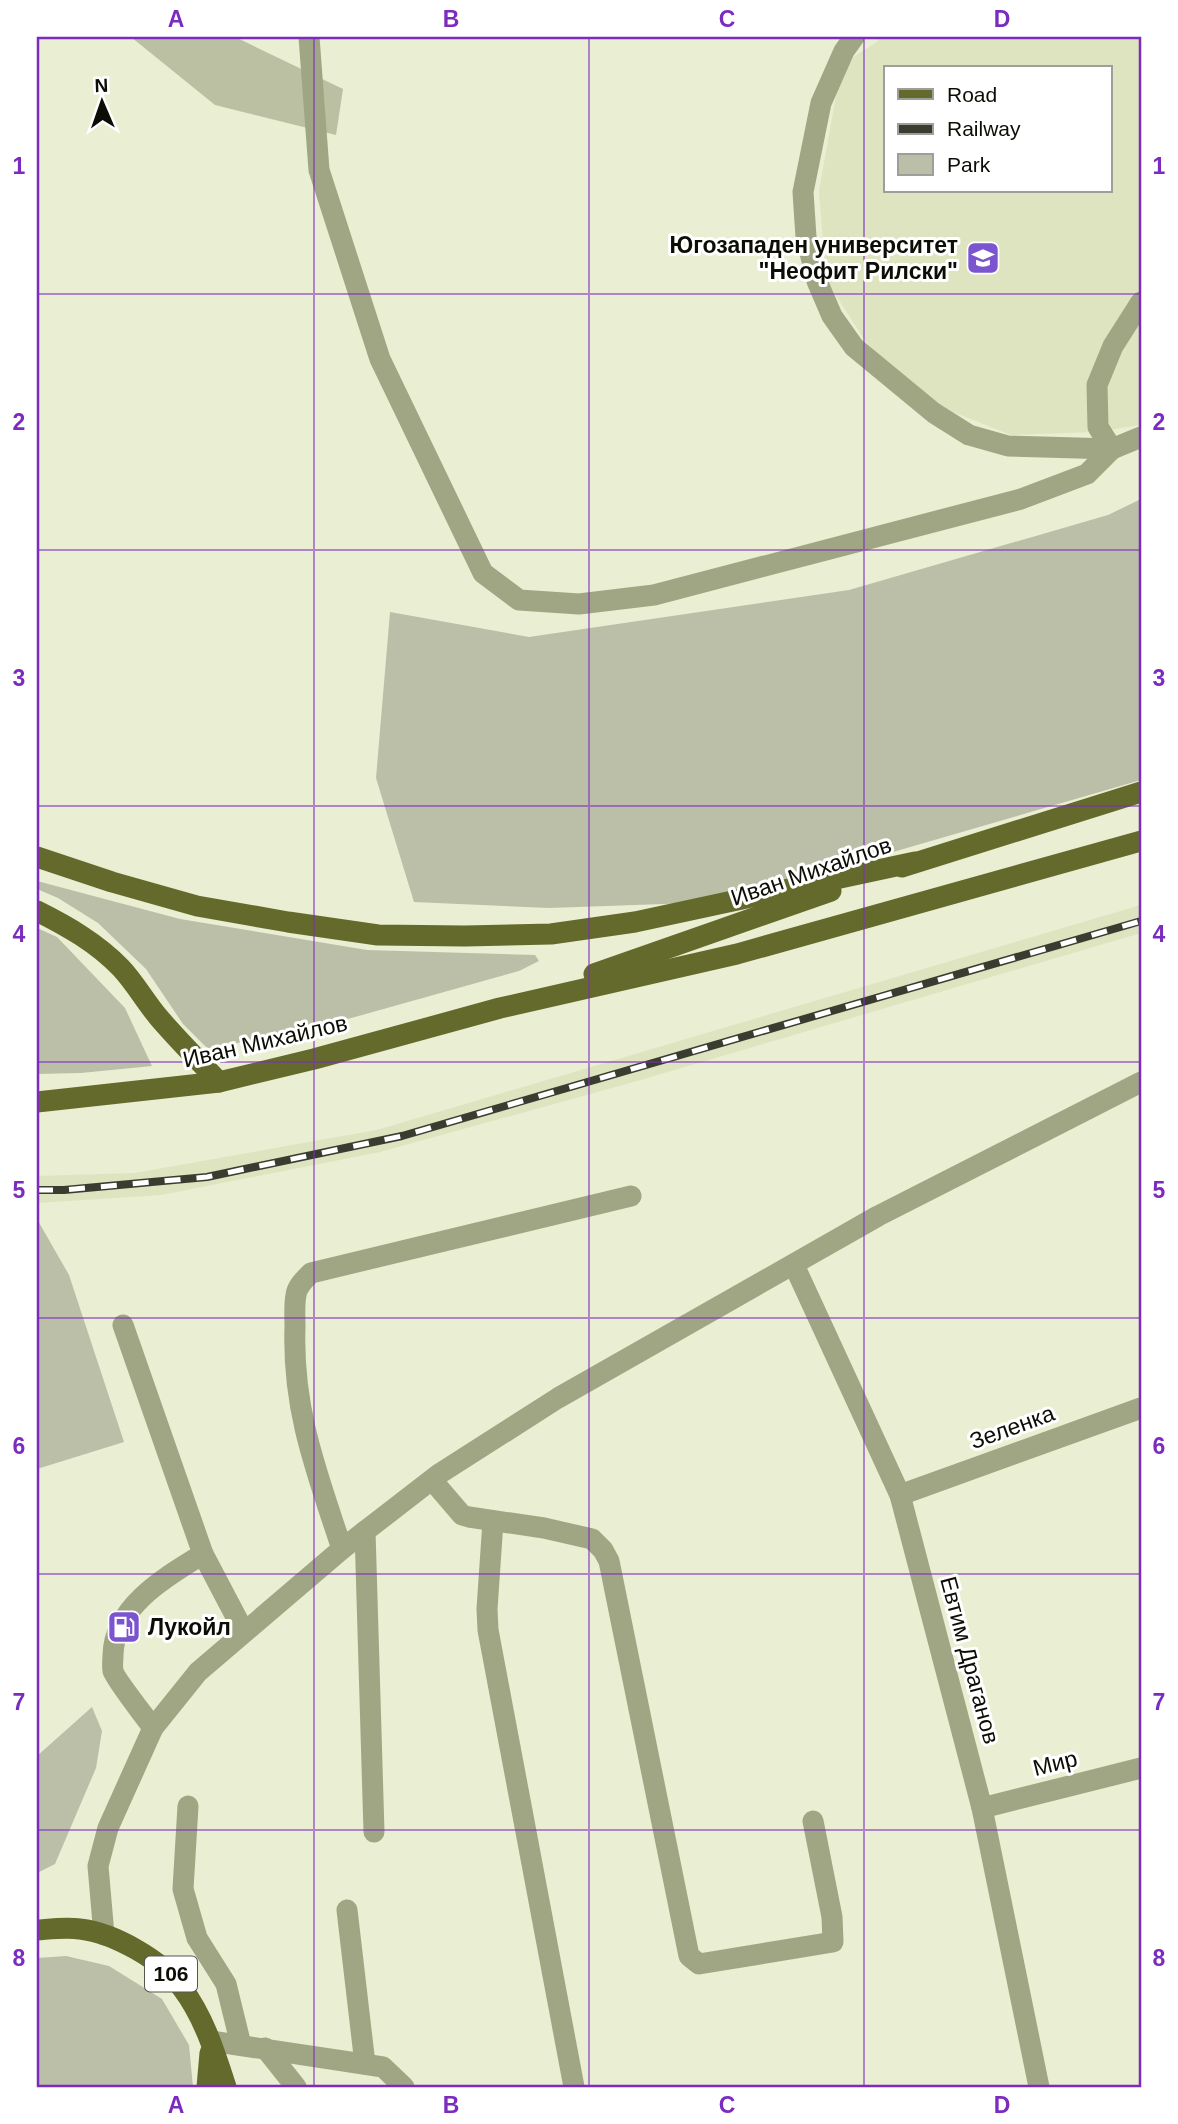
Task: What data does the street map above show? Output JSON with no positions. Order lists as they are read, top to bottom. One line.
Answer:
{"streets":{"main road":["Иван Михайлов","106"],"street":["Зеленка","Евтим Драганов","Мир"]},"crossings":[["Зеленка","Евтим Драганов"],["Евтим Драганов","Мир"]],"places":{"school or university":["Югозападен университет \"Неофит Рилски\""],"fuel station":["Лукойл"]},"legend":["Road","Railway","Park"],"north":"top","grid":{"columns":["A","B","C","D"],"rows":["1","2","3","4","5","6","7","8"]}}
